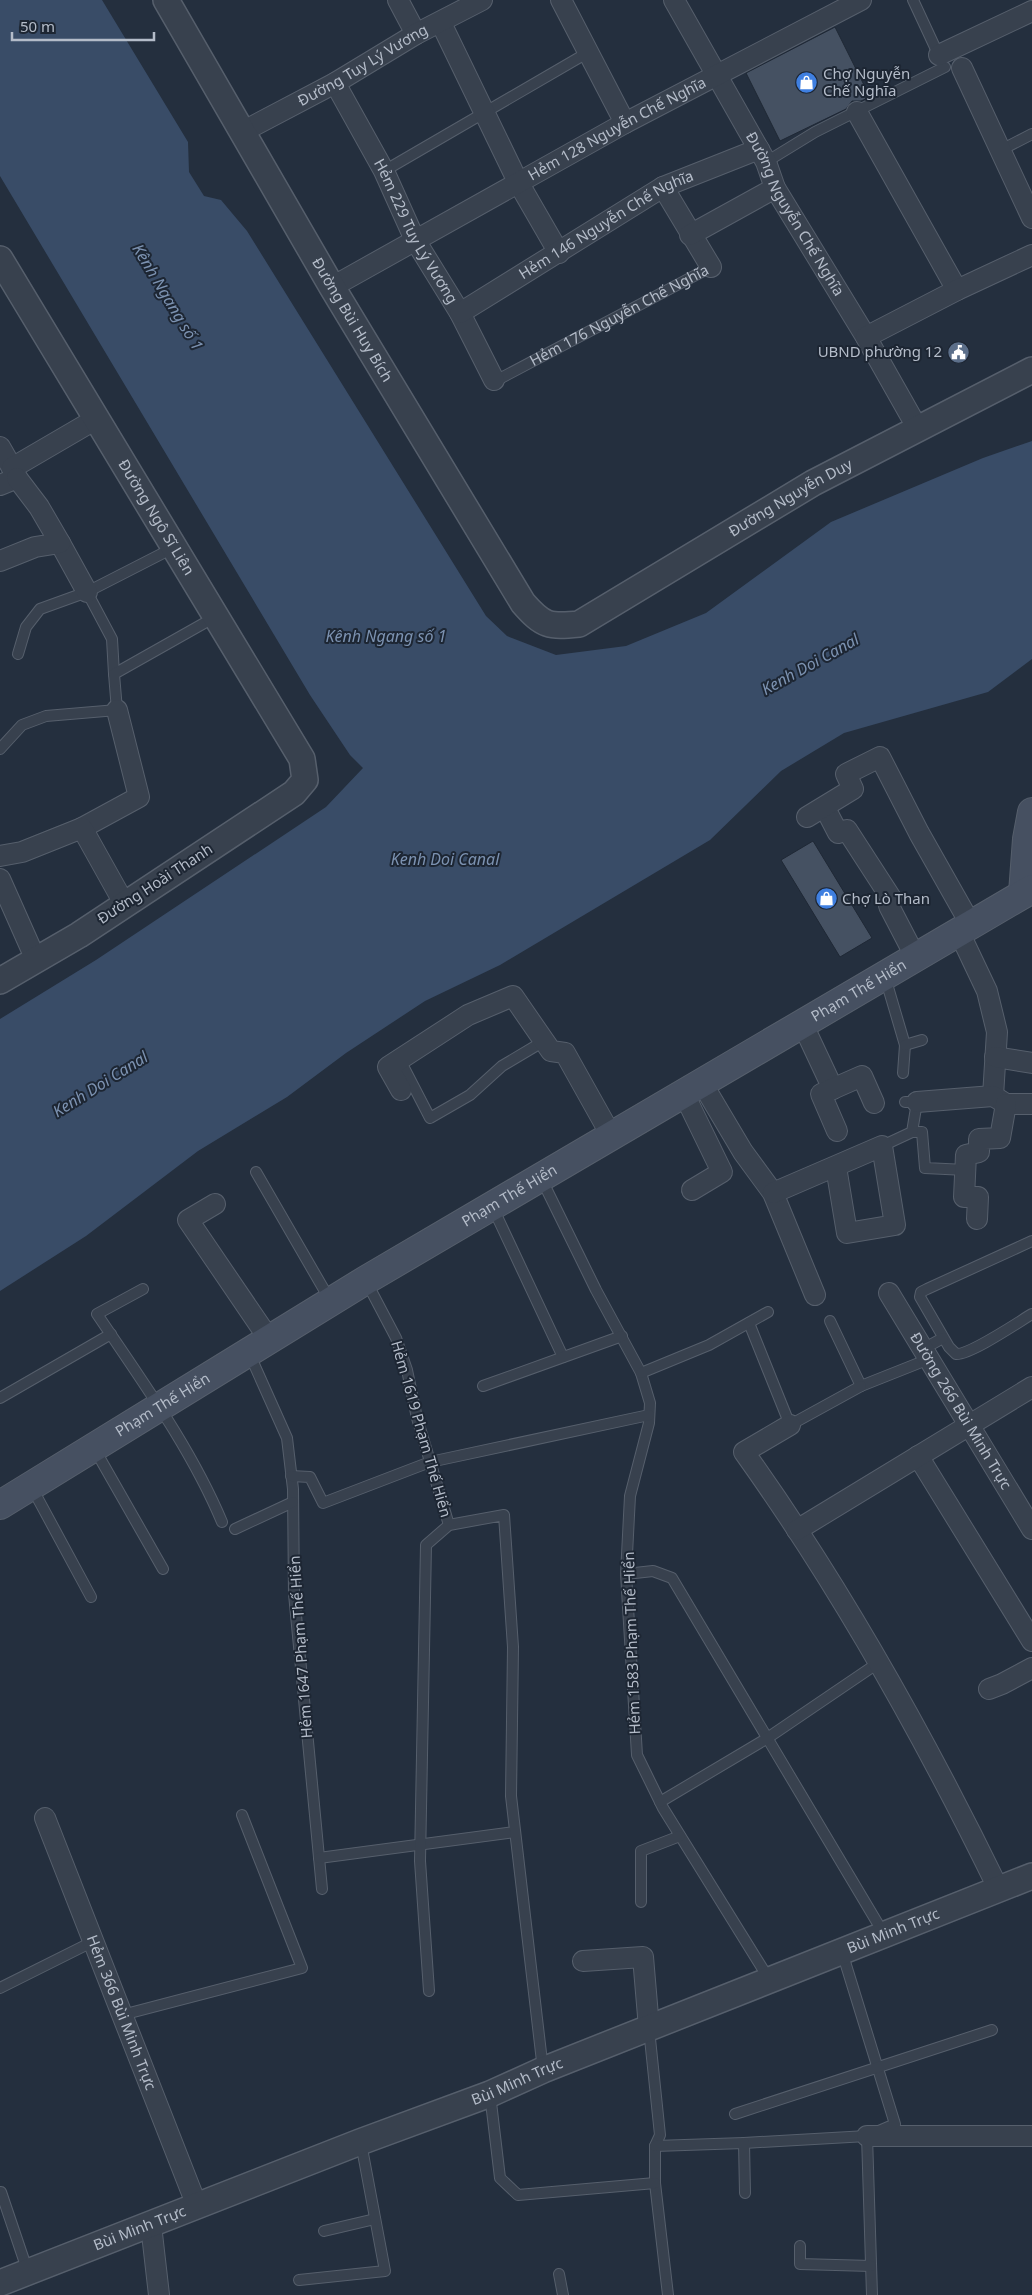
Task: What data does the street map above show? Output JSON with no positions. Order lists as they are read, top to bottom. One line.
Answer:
{"streets":{"main road":["Phạm Thế Hiển"],"street":["Đường Tuy Lý Vương","Hẻm 128 Nguyễn Chế Nghĩa","Đường Nguyễn Chế Nghĩa","Hẻm 146 Nguyễn Chế Nghĩa","Hẻm 229 Tuy Lý Vương","Hẻm 176 Nguyễn Chế Nghĩa","Đường Bùi Huy Bích","Đường Nguyễn Duy","Đường Ngô Sĩ Liên","Đường Hoài Thanh","Đường 266 Bùi Minh Trực","Bùi Minh Trực","Hẻm 366 Bùi Minh Trực"],"lane":["Hẻm 1619 Phạm Thế Hiển","Hẻm 1583 Phạm Thế Hiển","Hẻm 1647 Phạm Thế Hiển"]},"crossings":[["Đường Tuy Lý Vương","Hẻm 229 Tuy Lý Vương"],["Đường Tuy Lý Vương","Đường Bùi Huy Bích"],["Hẻm 128 Nguyễn Chế Nghĩa","Đường Nguyễn Chế Nghĩa"],["Hẻm 128 Nguyễn Chế Nghĩa","Hẻm 229 Tuy Lý Vương"],["Hẻm 128 Nguyễn Chế Nghĩa","Đường Bùi Huy Bích"],["Đường Nguyễn Chế Nghĩa","Hẻm 146 Nguyễn Chế Nghĩa"],["Đường Nguyễn Chế Nghĩa","Đường Nguyễn Duy"],["Hẻm 146 Nguyễn Chế Nghĩa","Hẻm 229 Tuy Lý Vương"],["Hẻm 146 Nguyễn Chế Nghĩa","Hẻm 176 Nguyễn Chế Nghĩa"],["Hẻm 229 Tuy Lý Vương","Hẻm 176 Nguyễn Chế Nghĩa"],["Đường Bùi Huy Bích","Đường Nguyễn Duy"],["Đường Ngô Sĩ Liên","Đường Hoài Thanh"],["Phạm Thế Hiển","Hẻm 1619 Phạm Thế Hiển"],["Phạm Thế Hiển","Hẻm 1583 Phạm Thế Hiển"],["Phạm Thế Hiển","Hẻm 1647 Phạm Thế Hiển"],["Hẻm 1583 Phạm Thế Hiển","Bùi Minh Trực"],["Bùi Minh Trực","Hẻm 366 Bùi Minh Trực"]],"water":["Kênh Ngang số 1","Kenh Doi Canal"],"places":{"shop":["Chợ Nguyễn Chế Nghĩa","Chợ Lò Than"],"public building":["UBND phường 12"]},"scale_bar":"50 m"}
